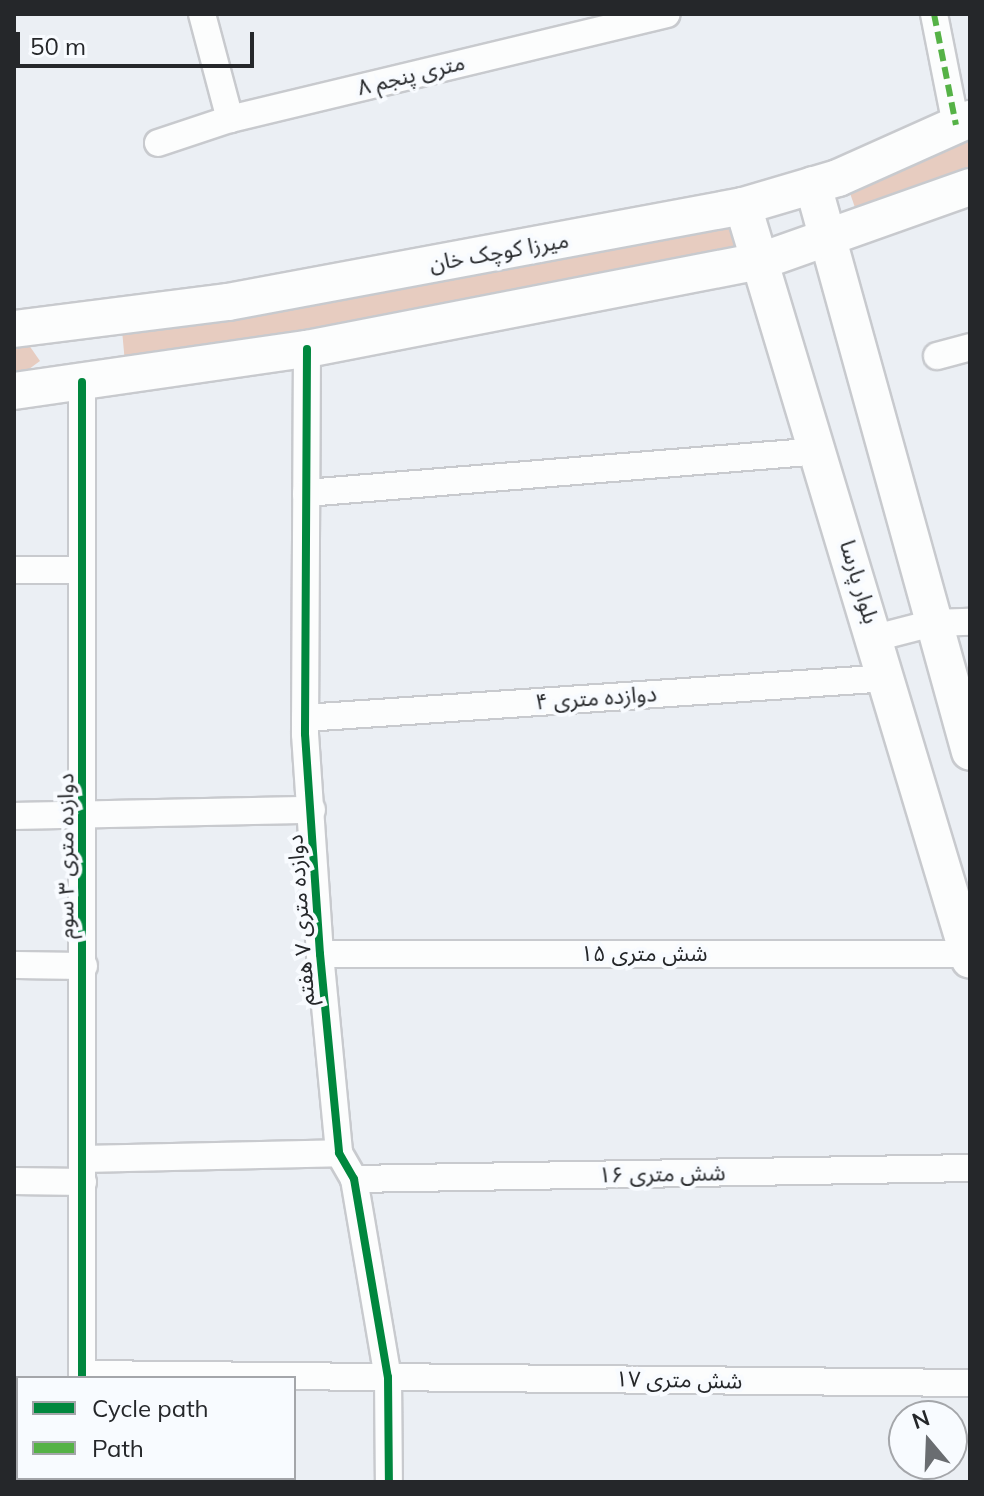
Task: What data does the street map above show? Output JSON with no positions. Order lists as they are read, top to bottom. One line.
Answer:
{"streets":{"main road":["میرزا کوچک خان","بلوار پارسا"],"street":["۸ متری پنجم","دوازده متری ۴","دوازده متری ۳ سوم","دوازده متری ۷ هفتم","شش متری ۱۵","شش متری ۱۶","شش متری ۱۷"]},"crossings":[["میرزا کوچک خان","بلوار پارسا"],["بلوار پارسا","دوازده متری ۴"],["بلوار پارسا","شش متری ۱۵"],["دوازده متری ۴","دوازده متری ۷ هفتم"],["دوازده متری ۷ هفتم","شش متری ۱۵"],["دوازده متری ۷ هفتم","شش متری ۱۶"],["دوازده متری ۷ هفتم","شش متری ۱۷"]],"legend":["Cycle path","Path"],"scale_bar":"50 m","north":"top"}
